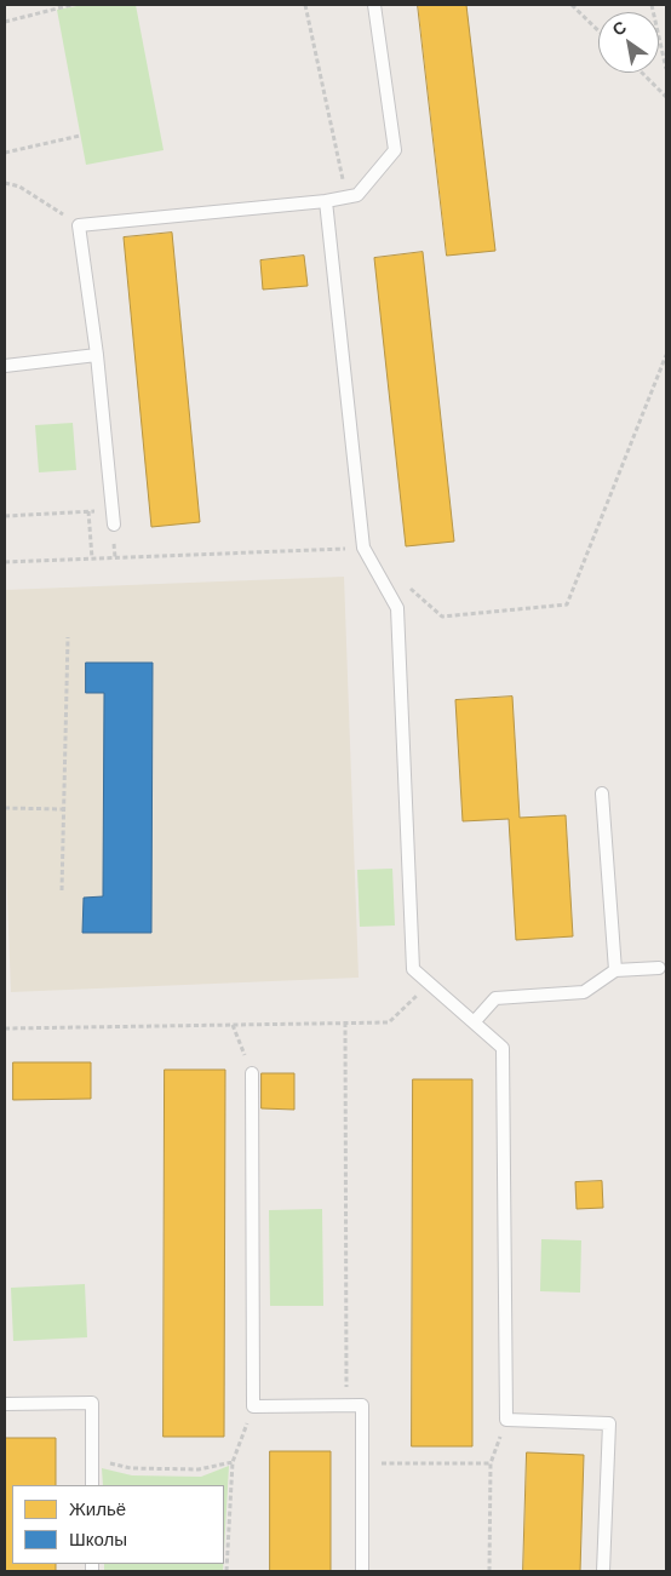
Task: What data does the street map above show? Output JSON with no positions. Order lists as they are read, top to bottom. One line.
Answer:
{"legend":["Жильё","Школы"],"north":"top left"}
